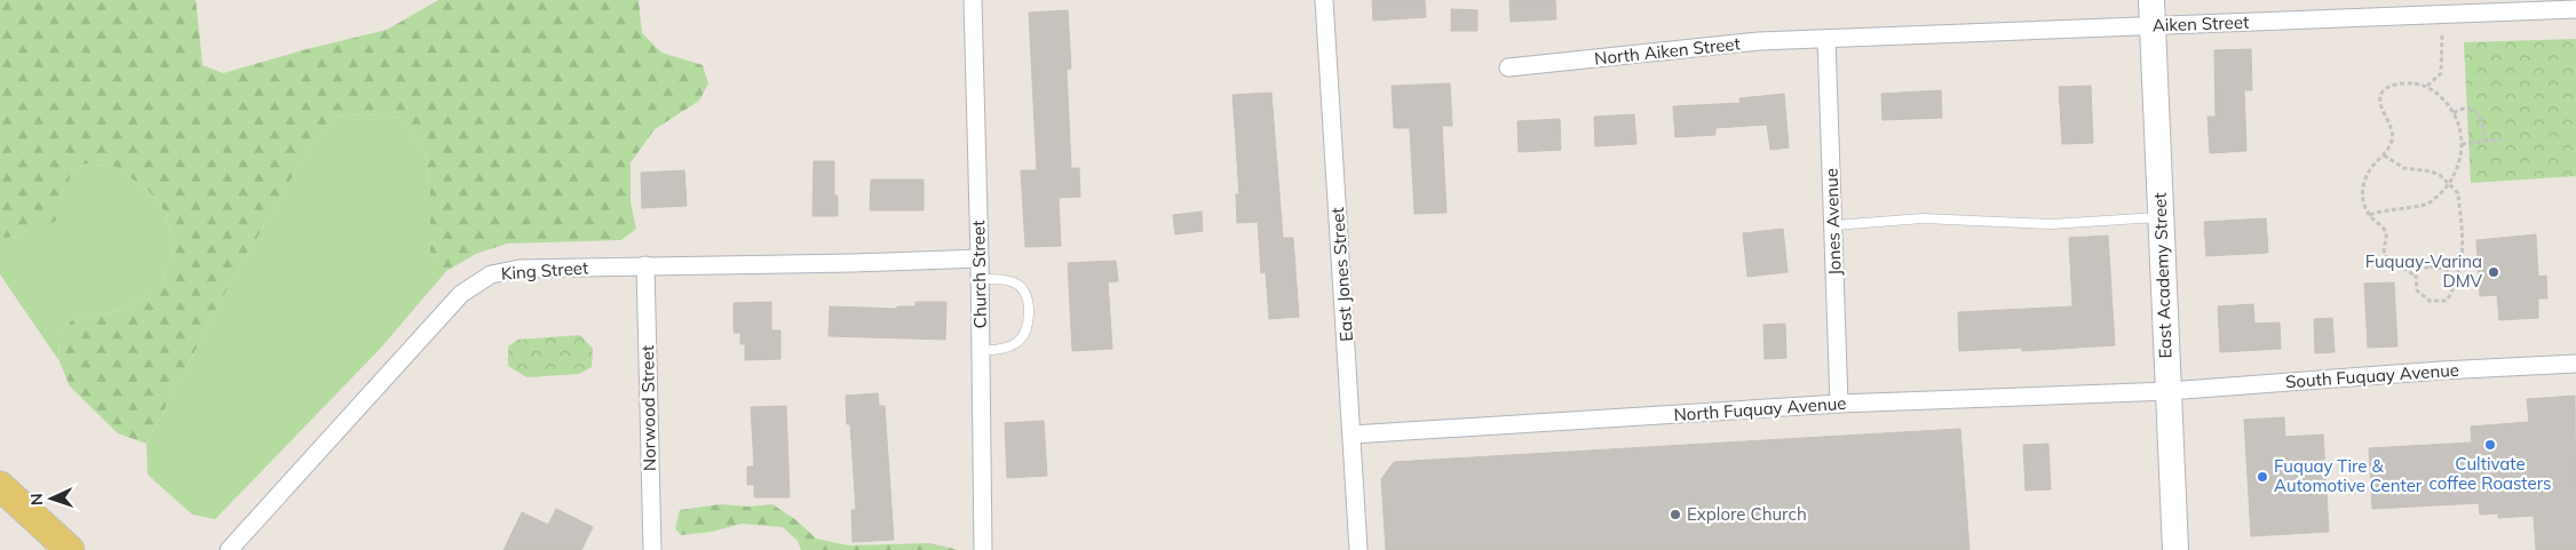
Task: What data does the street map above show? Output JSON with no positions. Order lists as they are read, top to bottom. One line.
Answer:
{"streets":{"street":["Aiken Street","North Aiken Street","Jones Avenue","King Street","Church Street","East Jones Street","East Academy Street","South Fuquay Avenue","Norwood Street","North Fuquay Avenue"]},"crossings":[["Aiken Street","North Aiken Street"],["Aiken Street","Jones Avenue"],["Aiken Street","East Academy Street"],["North Aiken Street","Jones Avenue"],["Jones Avenue","North Fuquay Avenue"],["King Street","Church Street"],["King Street","Norwood Street"],["East Jones Street","North Fuquay Avenue"],["East Academy Street","South Fuquay Avenue"],["East Academy Street","North Fuquay Avenue"],["South Fuquay Avenue","North Fuquay Avenue"]],"places":["Fuquay-Varina DMV","Cultivate coffee Roasters","Fuquay Tire & Automotive Center","Explore Church"],"north":"left"}
